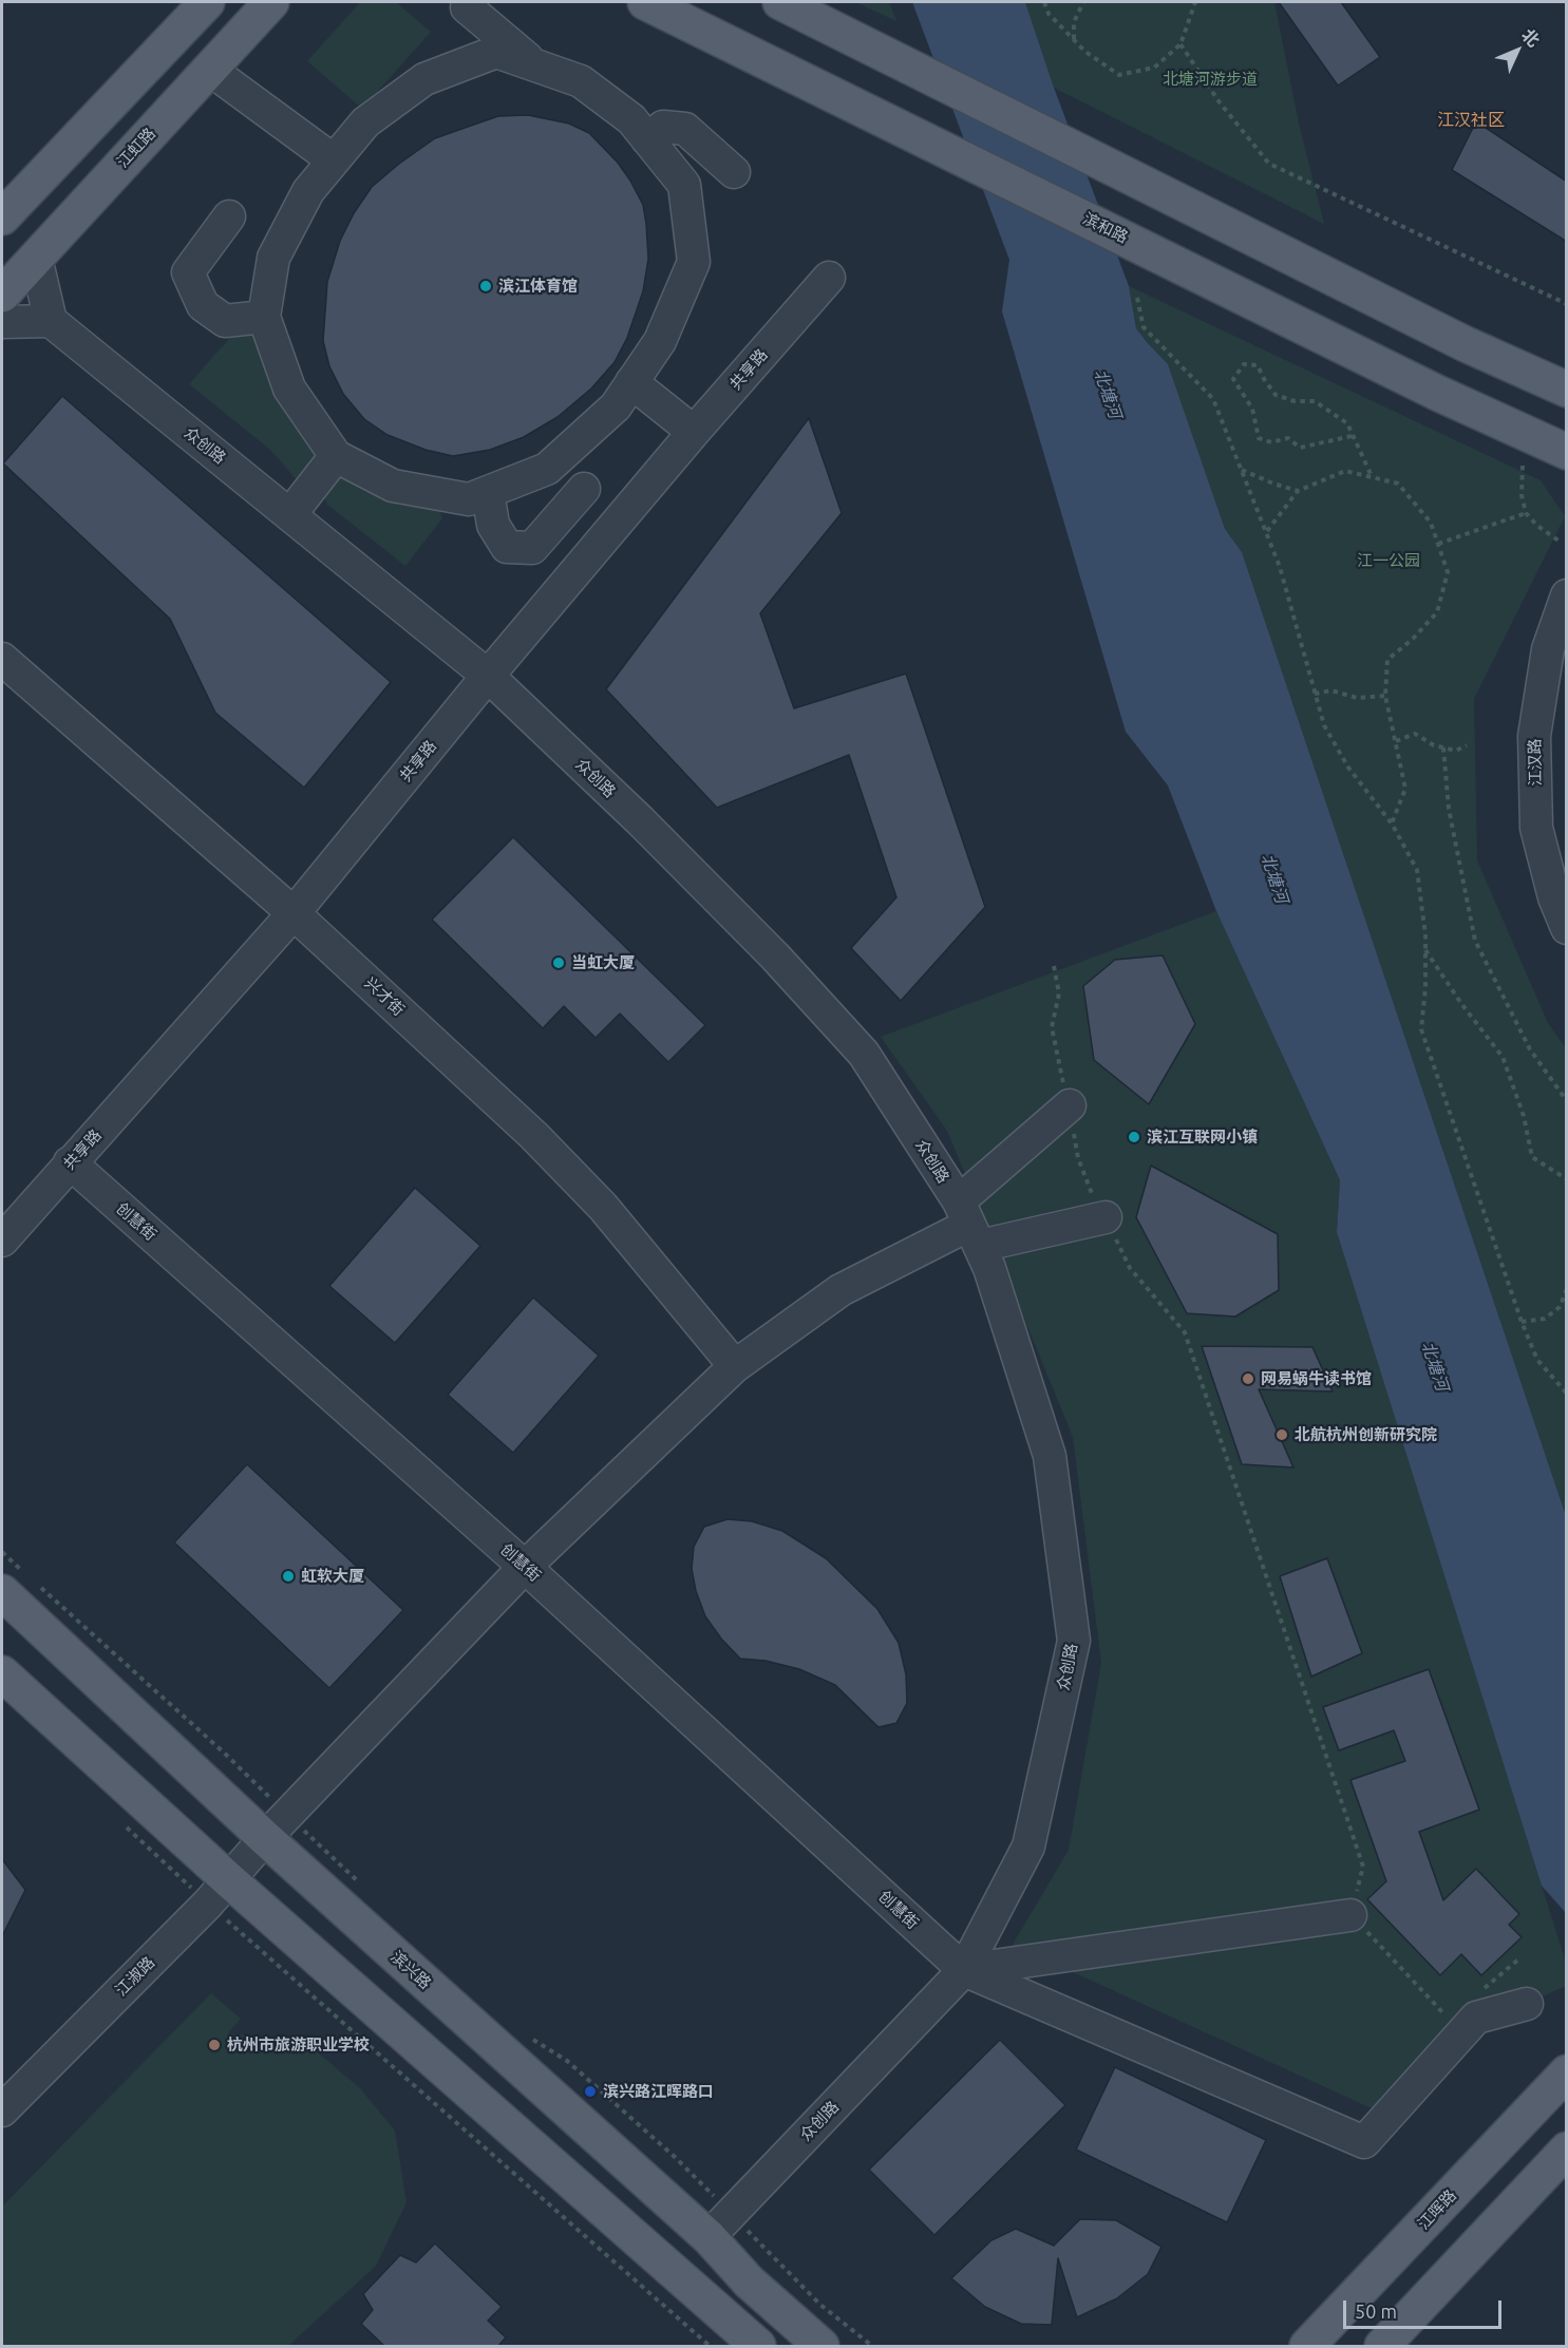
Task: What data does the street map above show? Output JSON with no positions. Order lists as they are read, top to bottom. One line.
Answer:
{"streets":{"main road":["江虹路","滨和路","滨兴路","江晖路"],"street":["共享路","众创路","江汉路","兴才街","创慧街","江淑路"]},"crossings":[["共享路","众创路"],["共享路","兴才街"],["共享路","创慧街"],["众创路","创慧街"],["众创路","滨兴路"],["众创路","江淑路"],["兴才街","江淑路"],["创慧街","江淑路"],["滨兴路","江淑路"]],"districts":["江汉社区"],"water":["北塘河"],"parks":["北塘河游步道","江一公园"],"places":["滨江体育馆","当虹大厦","滨江互联网小镇","网易蜗牛读书馆","北航杭州创新研究院","虹软大厦","杭州市旅游职业学校","滨兴路江晖路口"],"scale_bar":"50 m","north":"top right"}
